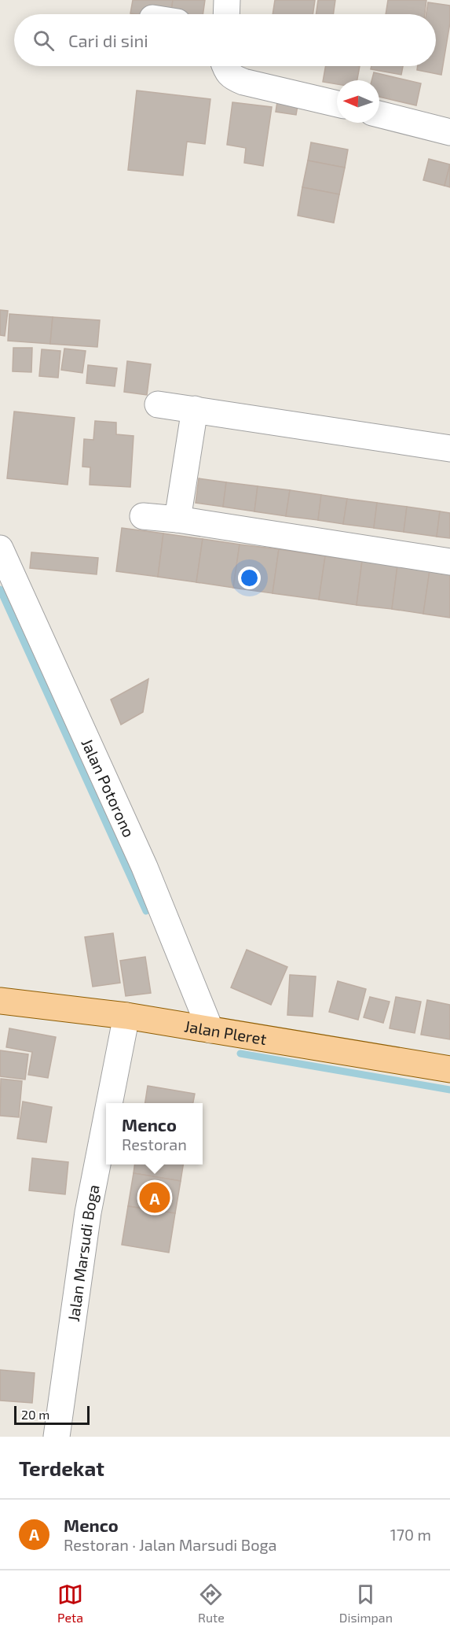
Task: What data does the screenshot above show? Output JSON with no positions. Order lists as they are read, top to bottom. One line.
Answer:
{"streets":{"main road":["Jalan Pleret"],"street":["Jalan Potorono","Jalan Marsudi Boga"]},"crossings":[["Jalan Potorono","Jalan Pleret"],["Jalan Pleret","Jalan Marsudi Boga"]],"scale_bar":"20 m","north":"left","page":{"search":"Cari di sini","popup":["Menco","Restoran"],"pins":"A","scale":"20 m","heading":"Terdekat","list":[{"mark":"A","name":"Menco","note":"Restoran · Jalan Marsudi Boga","value":"170 m"}],"nav":["Peta","Rute","Disimpan"]}}
